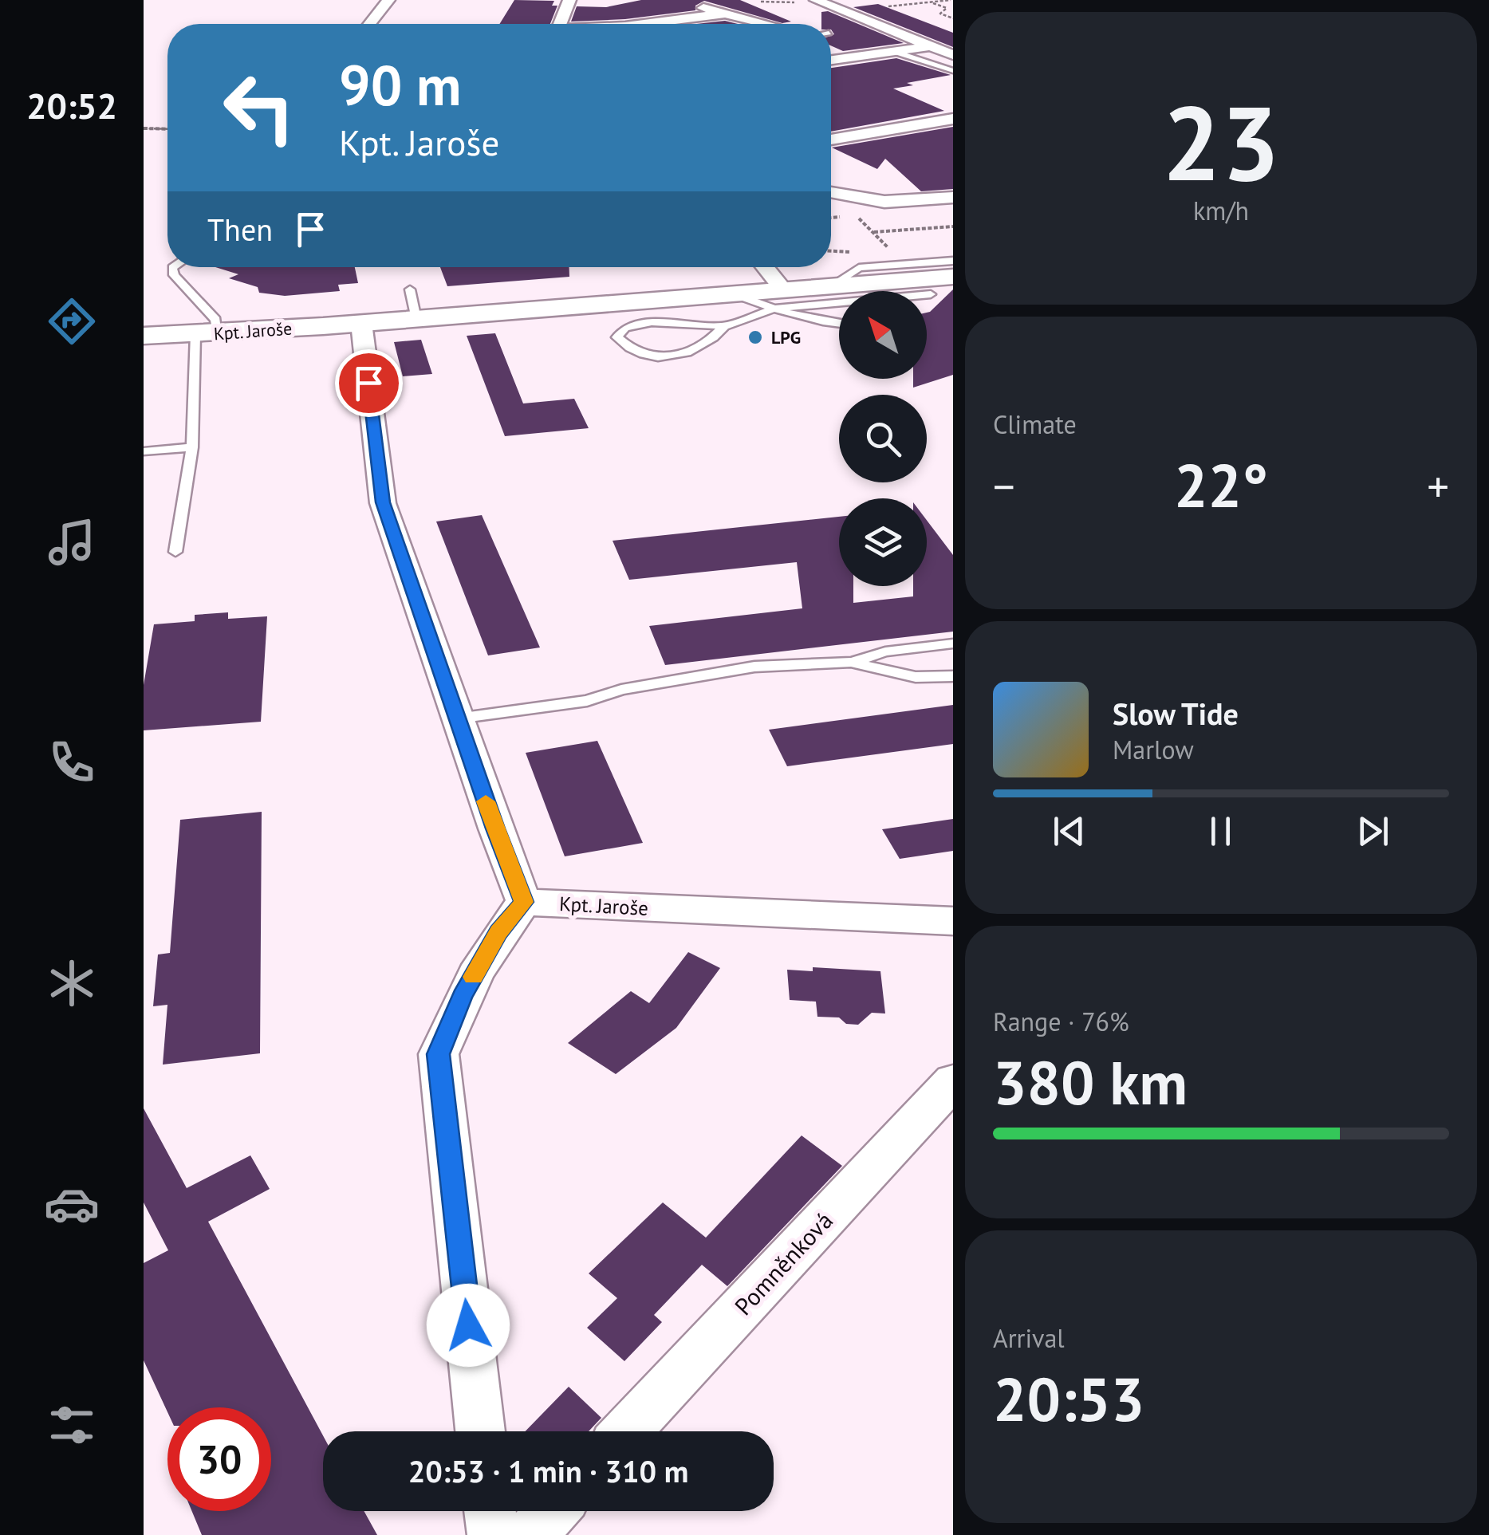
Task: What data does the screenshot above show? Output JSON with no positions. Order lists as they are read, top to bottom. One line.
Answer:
{"streets":{"street":["Kpt. Jaroše","Pomněnková"]},"places":["LPG"],"north":"top left","page":{"tabs":"20:52","tile":[["23","km/h"],"Climate",["Range · 76%","380 km"],["Arrival","20:53"]],"turn":["90 m","Kpt. Jaroše"],"then":"Then","heat":["−","22°","+"],"song":["Slow Tide","Marlow"],"limit":"30","trip":"20:53 · 1 min · 310 m"}}
